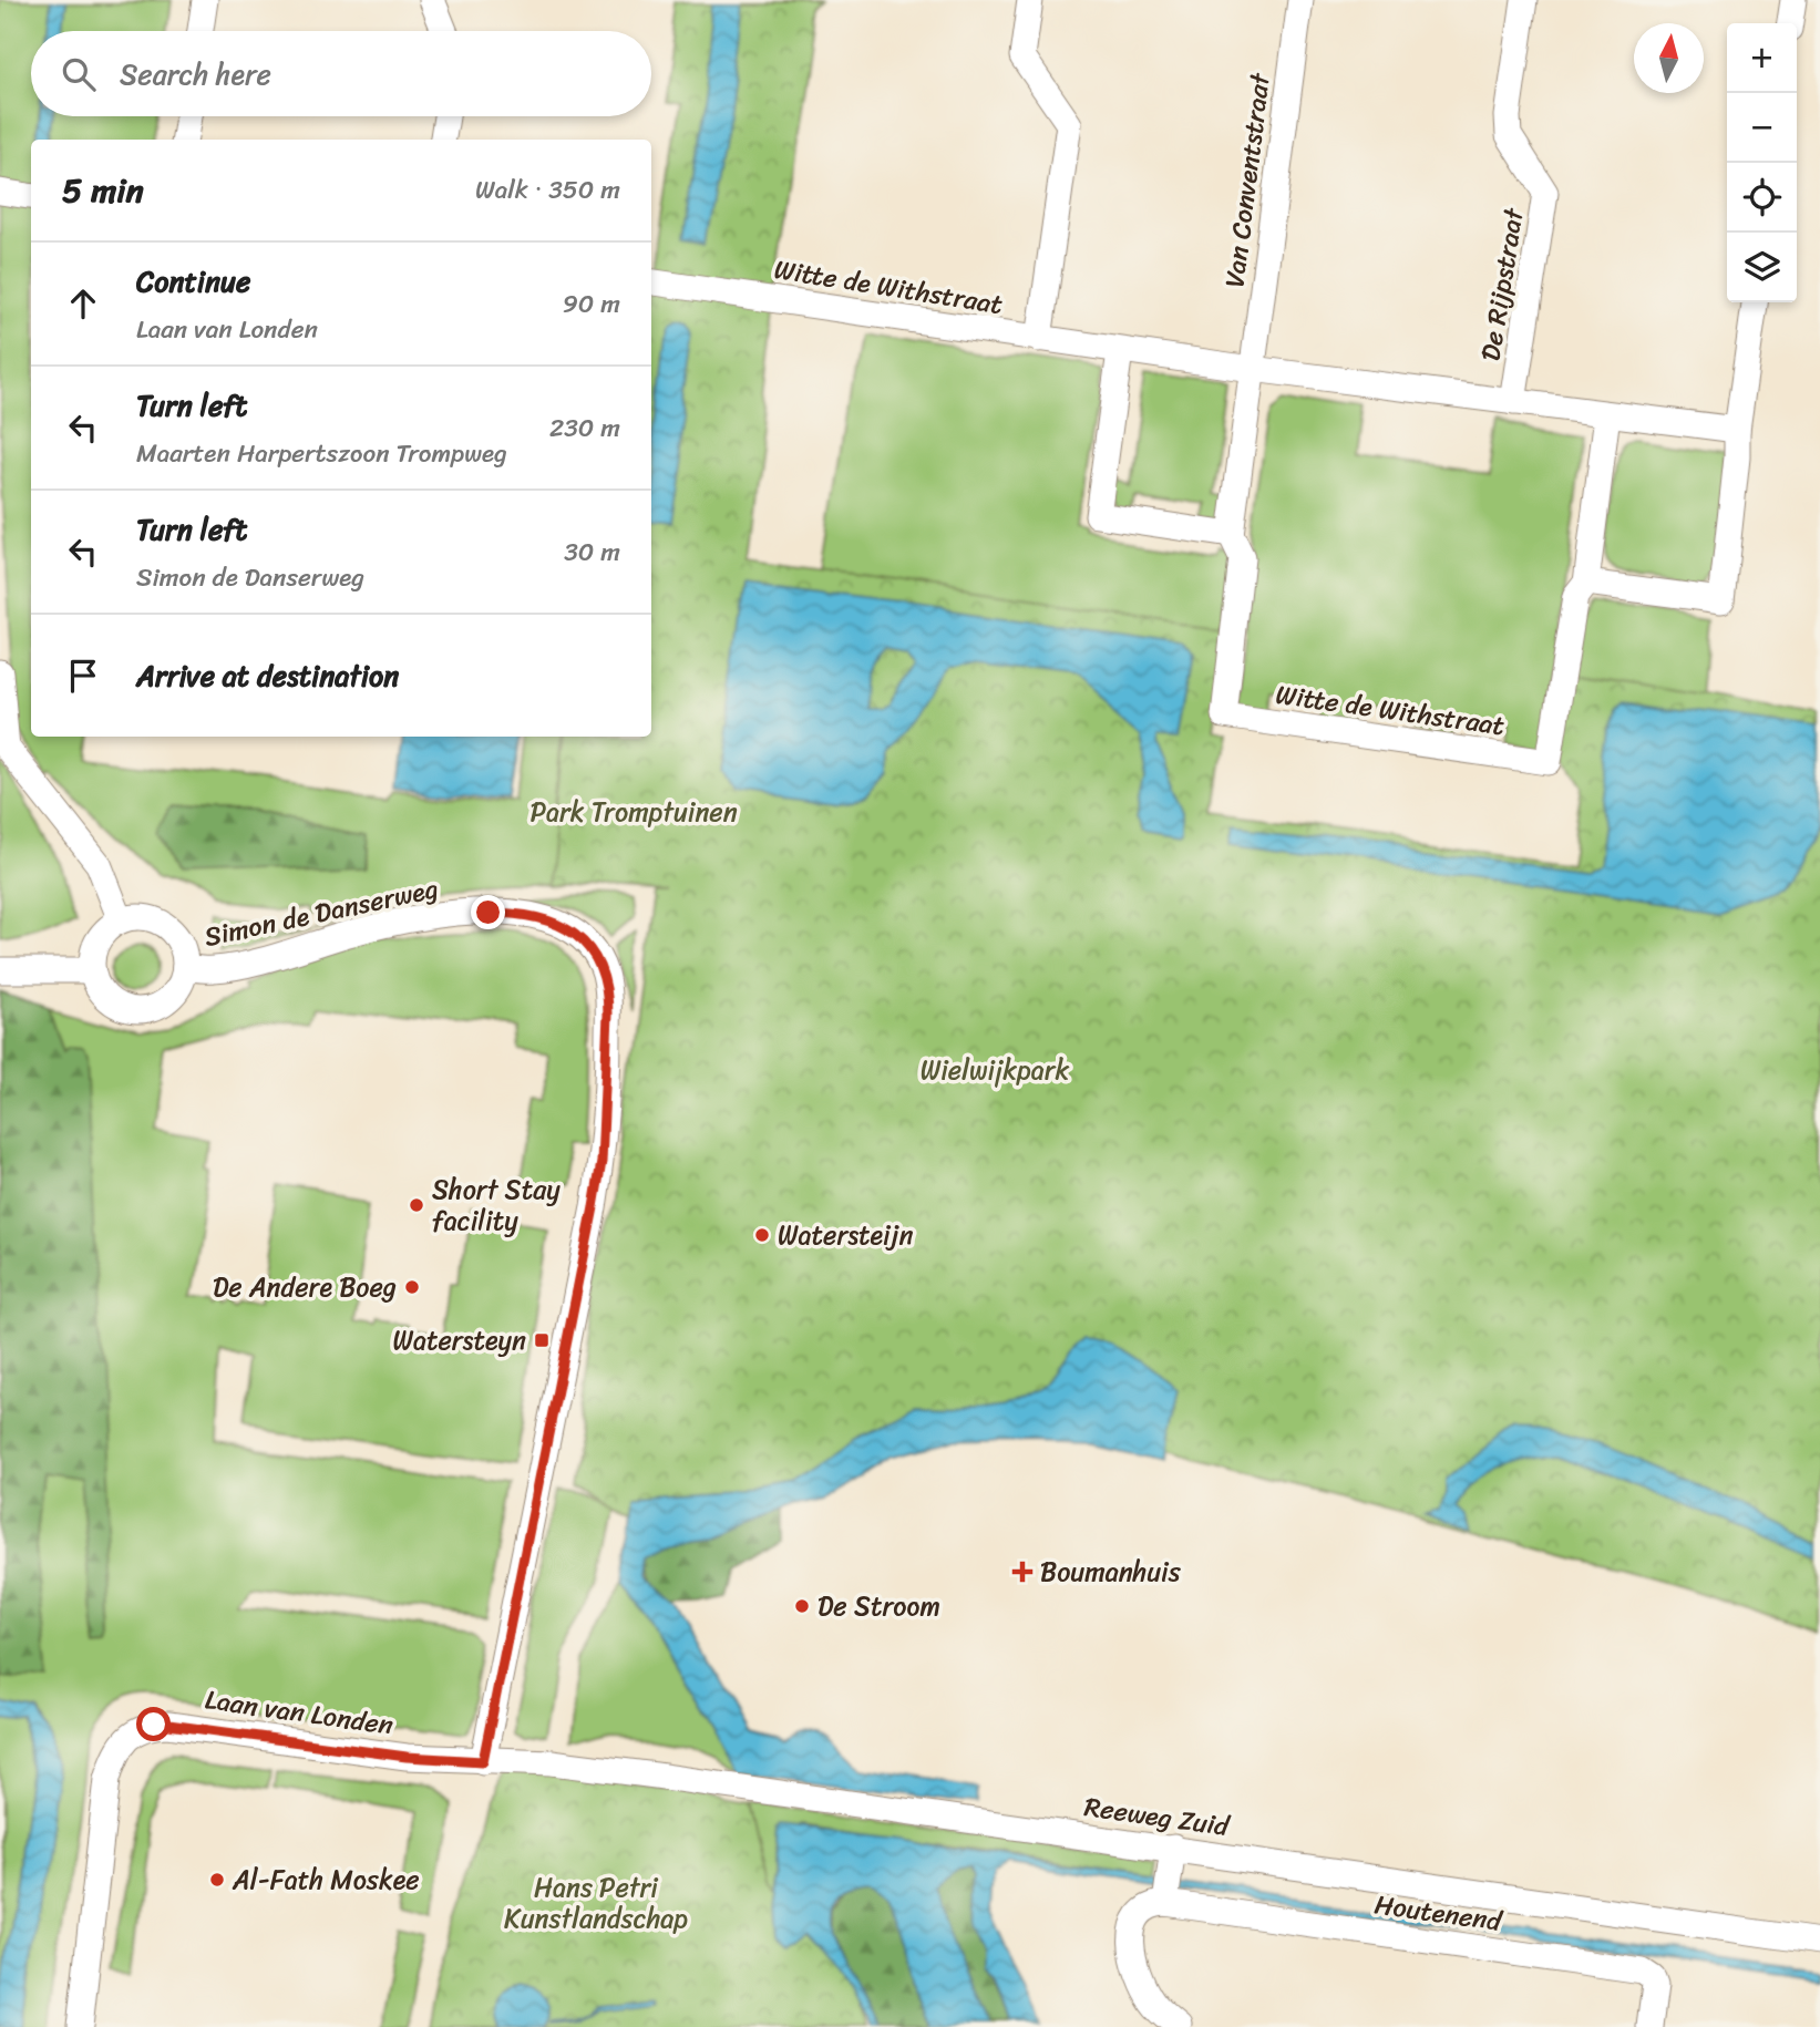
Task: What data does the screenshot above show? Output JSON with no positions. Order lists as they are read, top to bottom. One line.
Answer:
{"streets":{"street":["Van Conventstraat","De Rijpstraat","Witte de Withstraat","Simon de Danserweg","Laan van Londen","Reeweg Zuid","Houtenend"]},"crossings":[["Van Conventstraat","Witte de Withstraat"],["De Rijpstraat","Witte de Withstraat"],["Simon de Danserweg","Laan van Londen"],["Simon de Danserweg","Reeweg Zuid"],["Laan van Londen","Reeweg Zuid"]],"parks":["Park Tromptuinen","Wielwijkpark","Hans Petri Kunstlandschap"],"places":{"other":["Short Stay facility","Watersteijn","De Andere Boeg","De Stroom","Al-Fath Moskee"],"transit":["Watersteyn"],"health":["Boumanhuis"]},"north":"top","page":{"map_buttons":["+","−"],"search":"Search here","heading":["5 min","Walk · 350 m"],"list":[["Continue","Laan van Londen","90 m"],["Turn left","Maarten Harpertszoon Trompweg","230 m"],["Turn left","Simon de Danserweg","30 m"],"Arrive at destination"]}}
